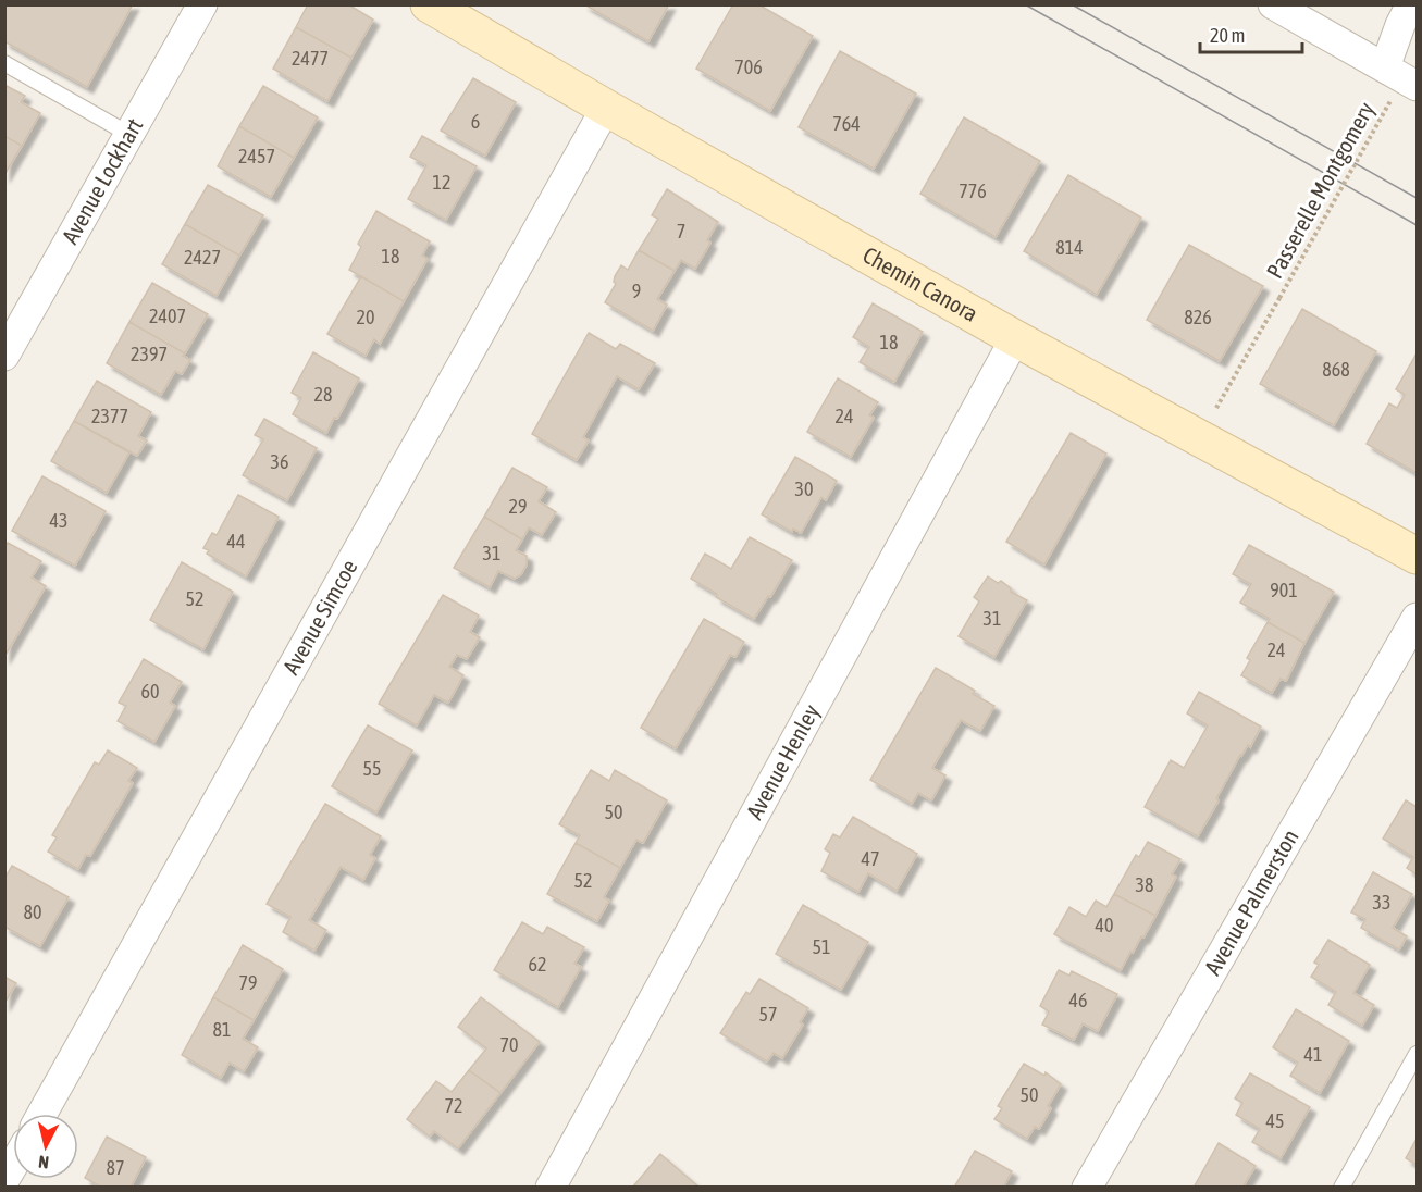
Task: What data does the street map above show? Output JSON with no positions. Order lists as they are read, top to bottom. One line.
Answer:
{"streets":{"street":["Avenue Lockhart","Chemin Canora","Avenue Simcoe","Avenue Henley","Avenue Palmerston"],"path":["Passerelle Montgomery"]},"crossings":[["Chemin Canora","Avenue Simcoe"],["Chemin Canora","Avenue Henley"]],"house_numbers":["2477","706","6","764","2457","12","776","7","814","18","2427","9","2407","20","826","18","2397","868","28","2377","24","36","30","29","43","44","31","901","52","31","24","60","55","50","47","52","38","33","80","40","51","62","79","46","57","81","70","41","50","72","45","87"],"scale_bar":"20 m","north":"bottom"}
